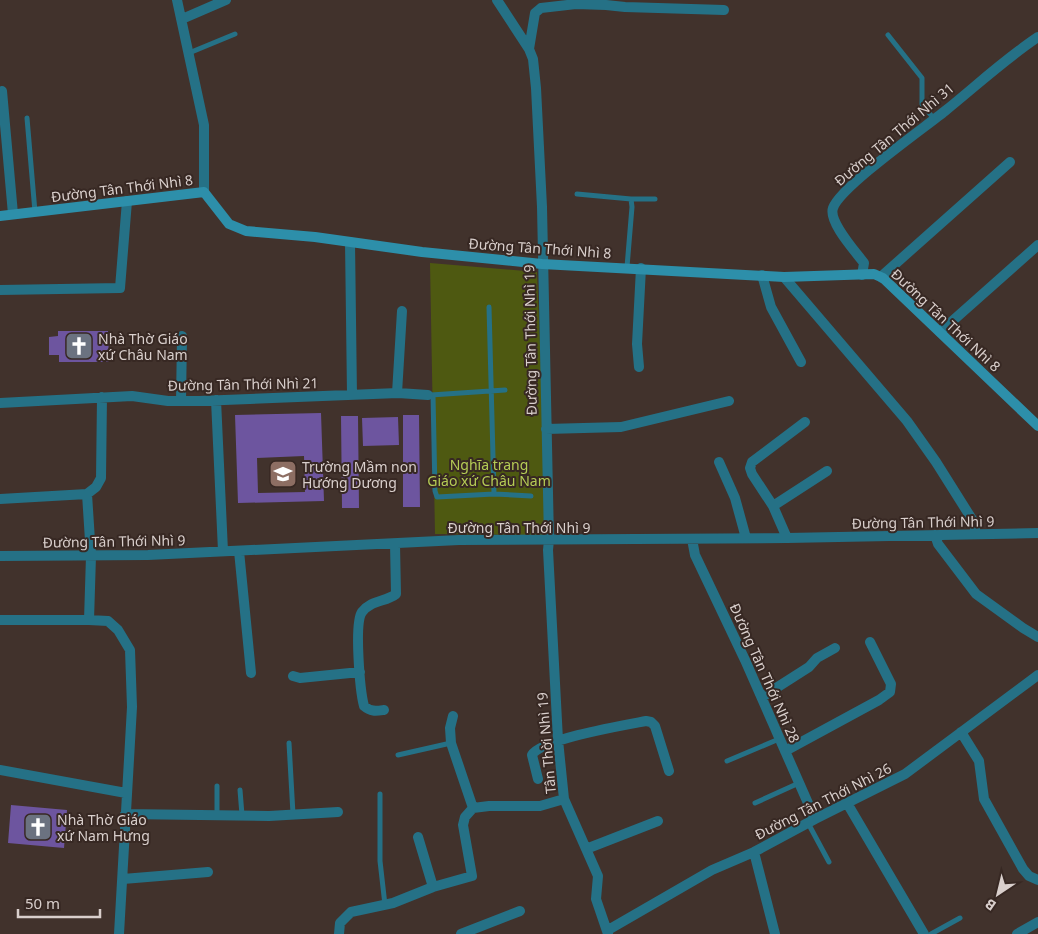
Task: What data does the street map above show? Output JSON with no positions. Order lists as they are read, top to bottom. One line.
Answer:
{"streets":{"street":["Đường Tân Thới Nhì 31","Đường Tân Thới Nhì 8","Đường Tân Thới Nhì 19","Đường Tân Thới Nhì 21","Đường Tân Thới Nhì 9","Đường Tân Thới Nhì 28","Tân Thời Nhì 19","Đường Tân Thới Nhì 26"]},"crossings":[["Đường Tân Thới Nhì 31","Đường Tân Thới Nhì 8"],["Đường Tân Thới Nhì 8","Đường Tân Thới Nhì 19"],["Đường Tân Thới Nhì 19","Đường Tân Thới Nhì 9"],["Đường Tân Thới Nhì 19","Tân Thời Nhì 19"],["Đường Tân Thới Nhì 9","Đường Tân Thới Nhì 28"],["Đường Tân Thới Nhì 9","Tân Thời Nhì 19"],["Đường Tân Thới Nhì 28","Đường Tân Thới Nhì 26"],["Tân Thời Nhì 19","Đường Tân Thới Nhì 26"]],"parks":["Nghĩa trang Giáo xứ Châu Nam"],"places":{"church":["Nhà Thờ Giáo xứ Châu Nam","Nhà Thờ Giáo xứ Nam Hưng"],"school or university":["Trường Mầm non Hướng Dương"]},"scale_bar":"50 m","north":"bottom left"}
